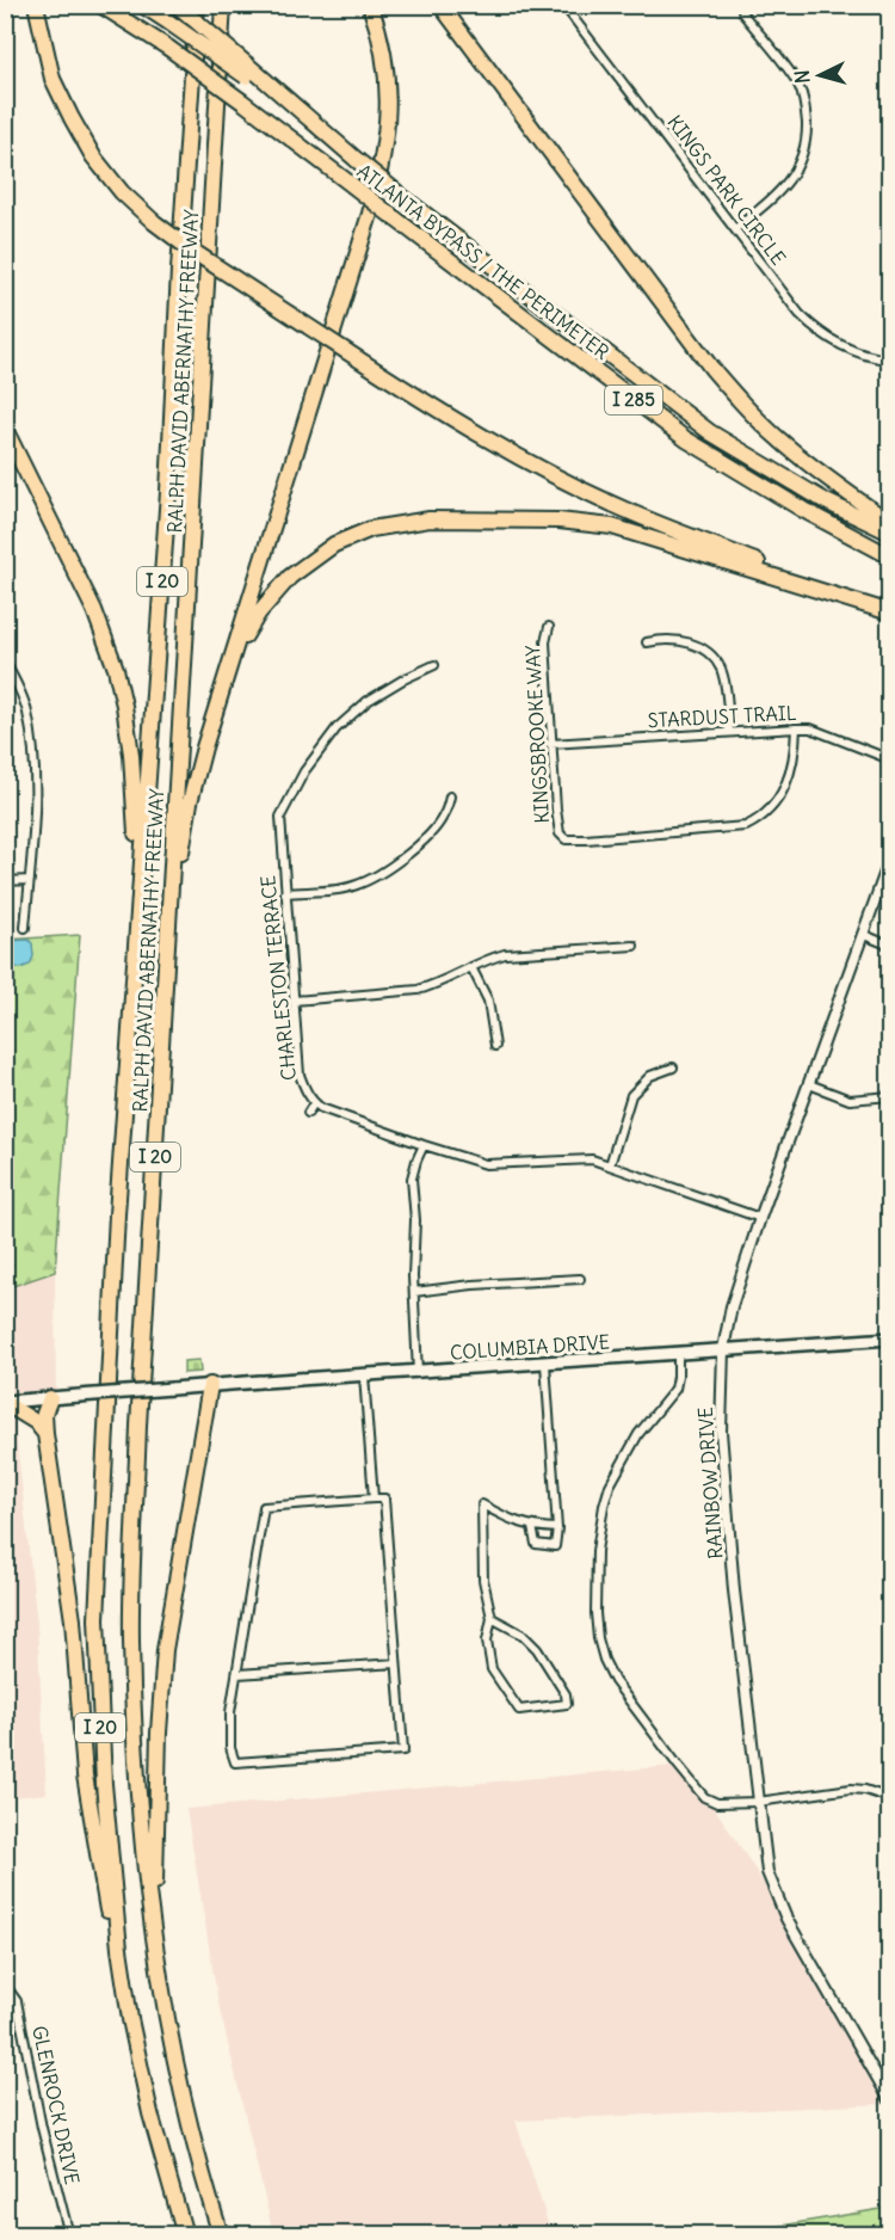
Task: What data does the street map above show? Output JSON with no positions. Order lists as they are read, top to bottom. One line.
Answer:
{"streets":{"highway":["ATLANTA BYPASS / THE PERIMETER","RALPH DAVID ABERNATHY FREEWAY","I 285","I 20"],"main road":["COLUMBIA DRIVE"],"street":["KINGS PARK CIRCLE","STARDUST TRAIL","KINGSBROOKE WAY","CHARLESTON TERRACE","RAINBOW DRIVE","GLENROCK DRIVE"]},"crossings":[["STARDUST TRAIL","KINGSBROOKE WAY"],["CHARLESTON TERRACE","RAINBOW DRIVE"],["COLUMBIA DRIVE","RAINBOW DRIVE"]],"north":"left"}
